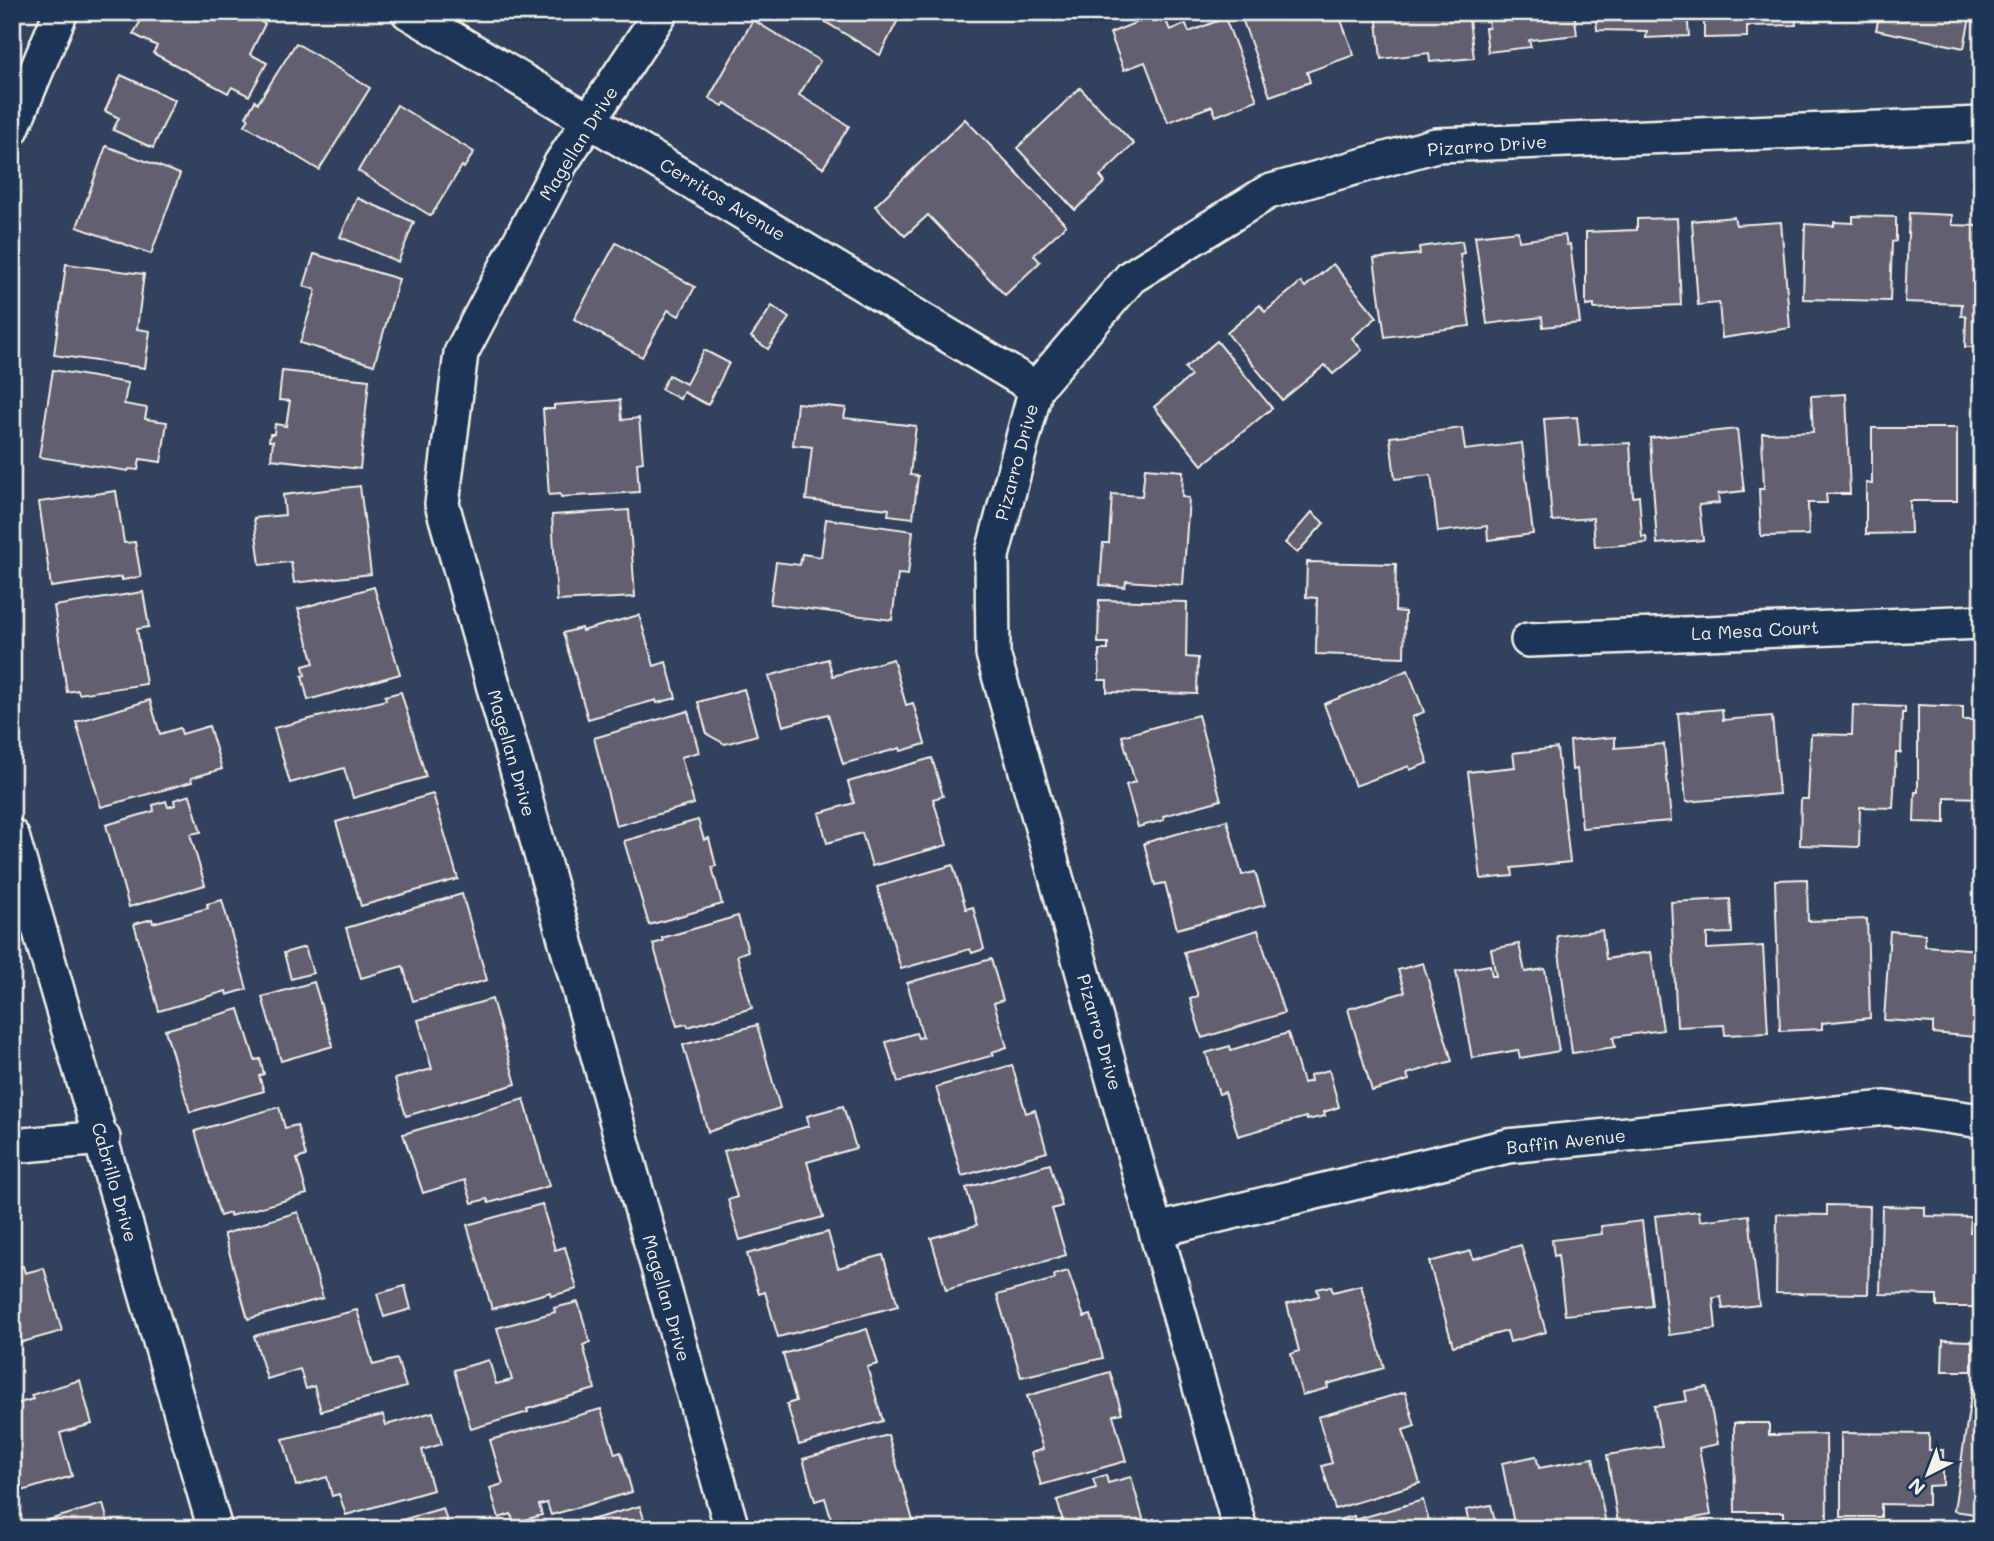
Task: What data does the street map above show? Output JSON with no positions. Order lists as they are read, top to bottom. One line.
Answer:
{"streets":{"street":["Magellan Drive","Pizarro Drive","Cerritos Avenue","La Mesa Court","Baffin Avenue","Cabrillo Drive"]},"crossings":[["Magellan Drive","Cerritos Avenue"],["Pizarro Drive","Cerritos Avenue"],["Pizarro Drive","Baffin Avenue"]],"north":"bottom left"}
